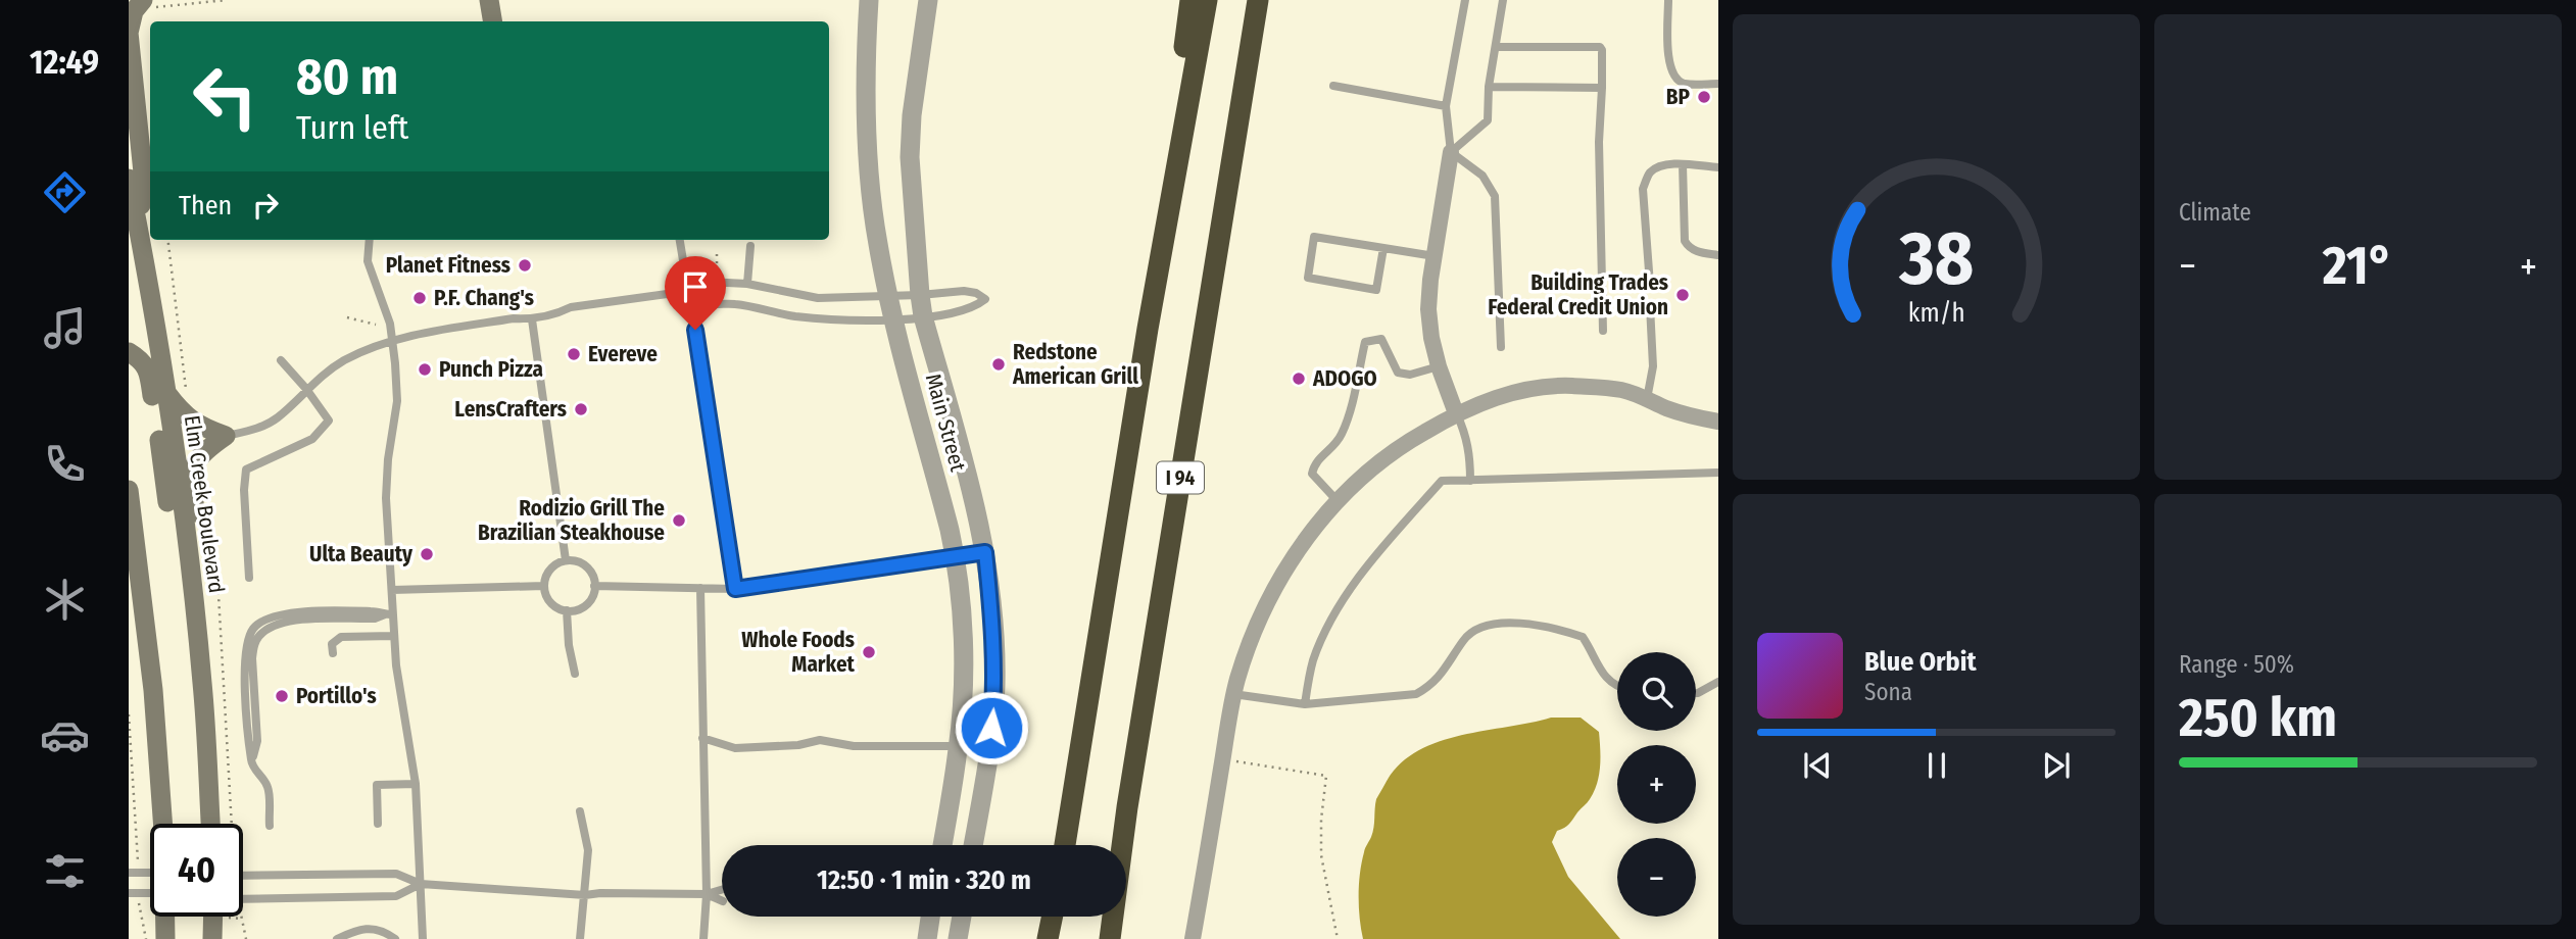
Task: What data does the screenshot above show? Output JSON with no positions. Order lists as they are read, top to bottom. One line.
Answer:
{"streets":{"highway":["I 94"],"main road":["Elm Creek Boulevard"],"street":["Main Street"]},"places":["BP","Planet Fitness","Building Trades Federal Credit Union","P.F. Chang's","Evereve","Redstone American Grill","Punch Pizza","ADOGO","LensCrafters","Rodizio Grill The Brazilian Steakhouse","Ulta Beauty","Whole Foods Market","Portillo's"],"page":{"tabs":"12:49","tile":["Climate",["Range · 50%","250 km"]],"turn":["80 m","Turn left"],"then":"Then","heat":["−","21°","+"],"song":["Blue Orbit","Sona"],"map_buttons":["+","−"],"limit":"40","trip":"12:50 · 1 min · 320 m","gauge":["38","km/h"]}}
